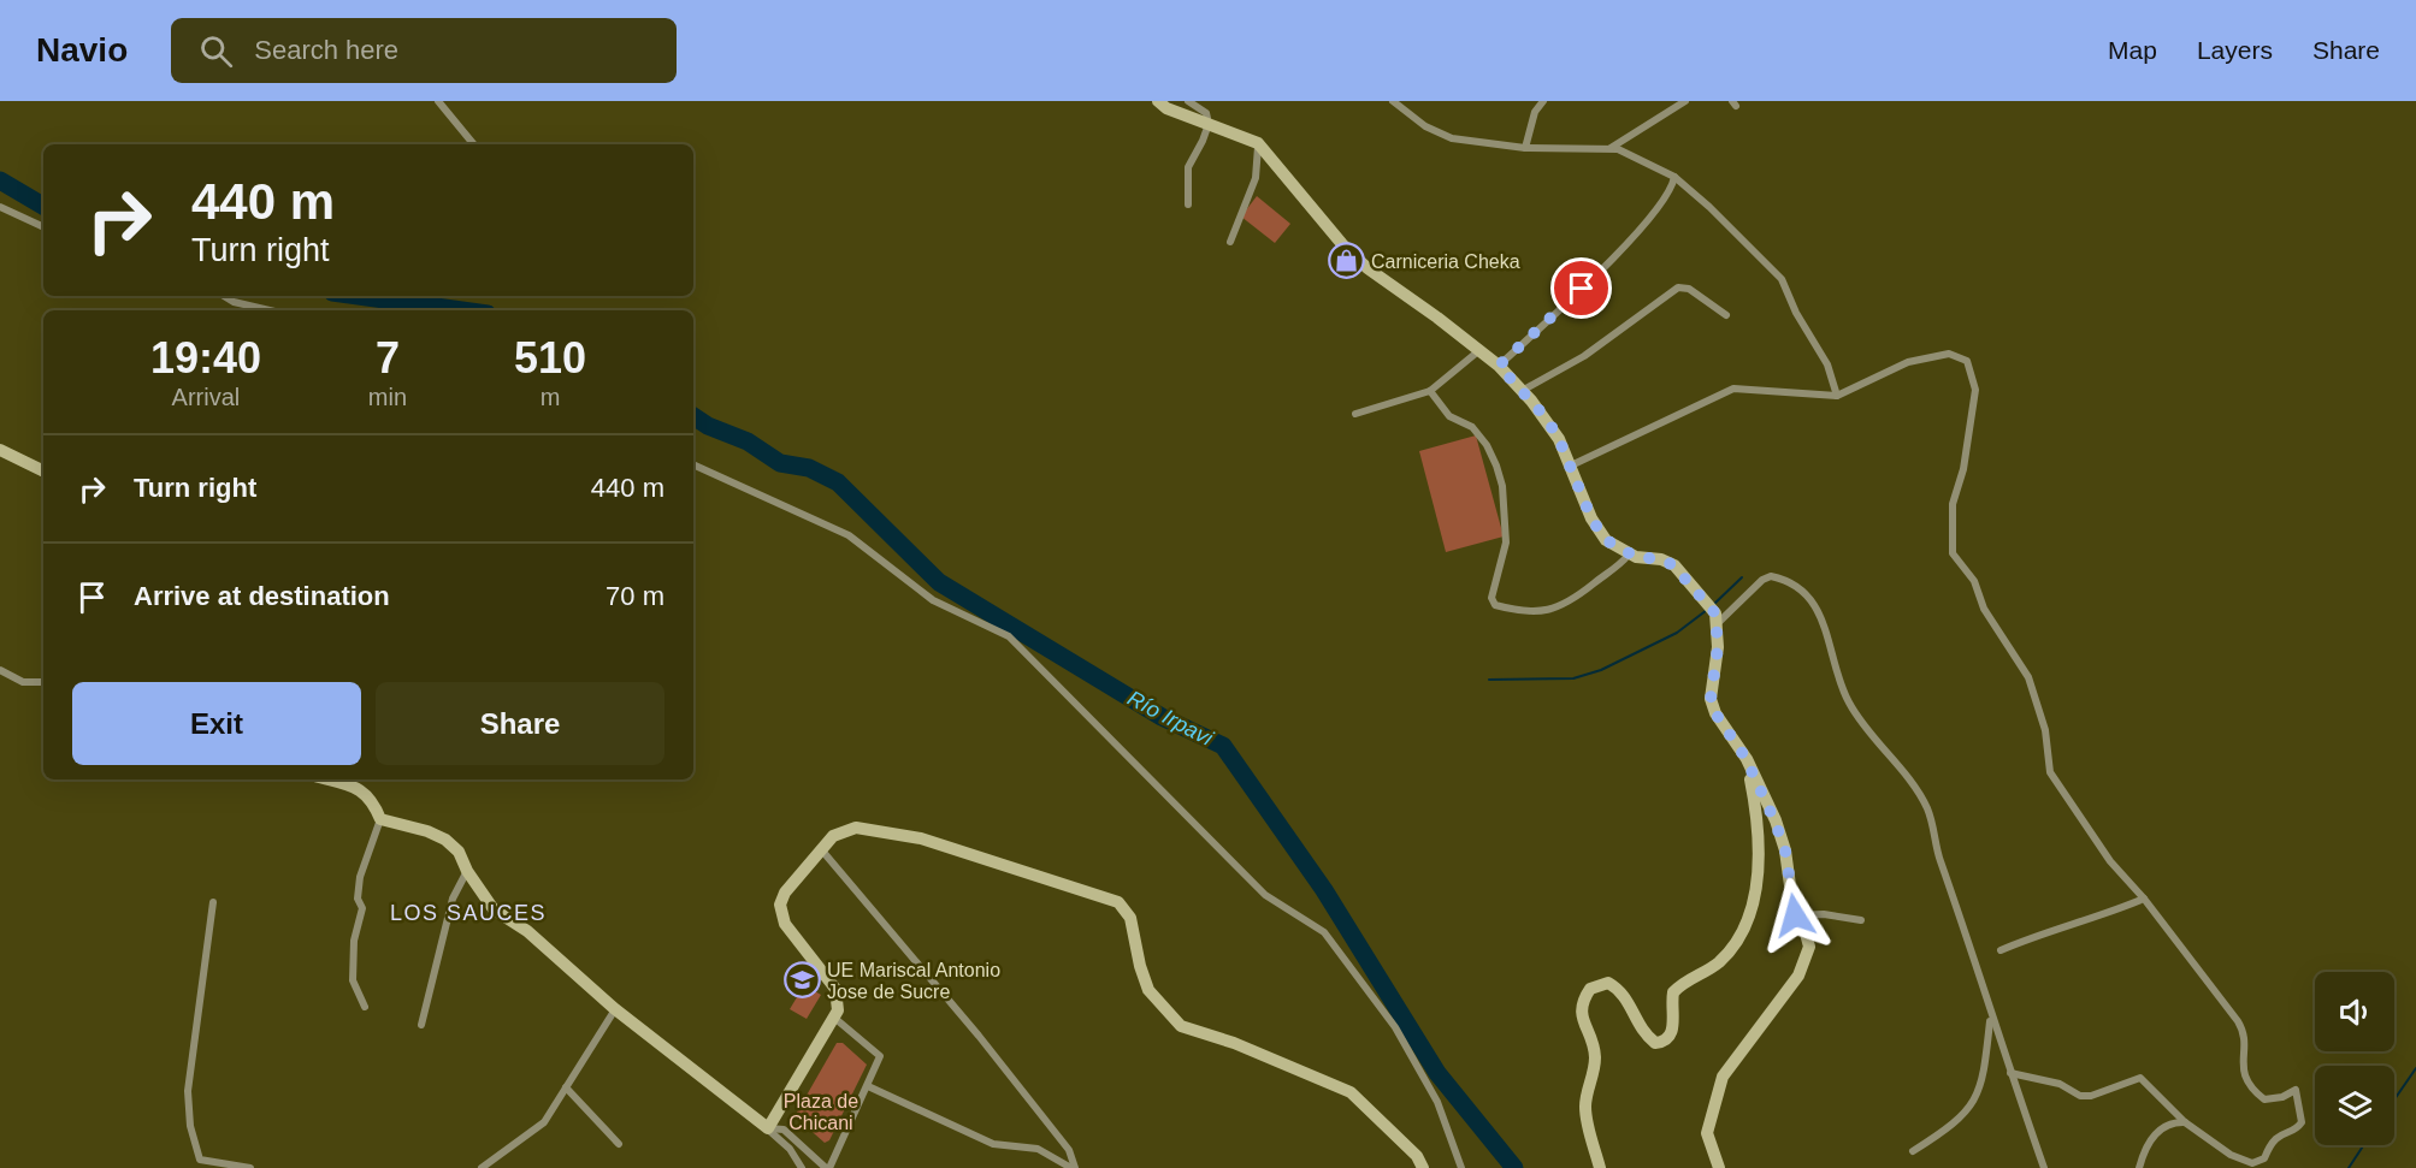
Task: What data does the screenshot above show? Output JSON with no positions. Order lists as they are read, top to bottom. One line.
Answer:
{"districts":["LOS SAUCES"],"water":["Río Irpavi"],"parks":["Plaza de Chicani"],"places":{"shop":["Carniceria Cheka"],"school or university":["UE Mariscal Antonio Jose de Sucre"]},"page":{"header":"Navio","search":"Search here","nav":["Map","Layers","Share"],"turn":["440 m","Turn right"],"eta":["19:40","Arrival","7","min","510","m"],"list":[{"name":"Turn right","value":"440 m"},{"name":"Arrive at destination","value":"70 m"}],"buttons":["Exit","Share"]}}
